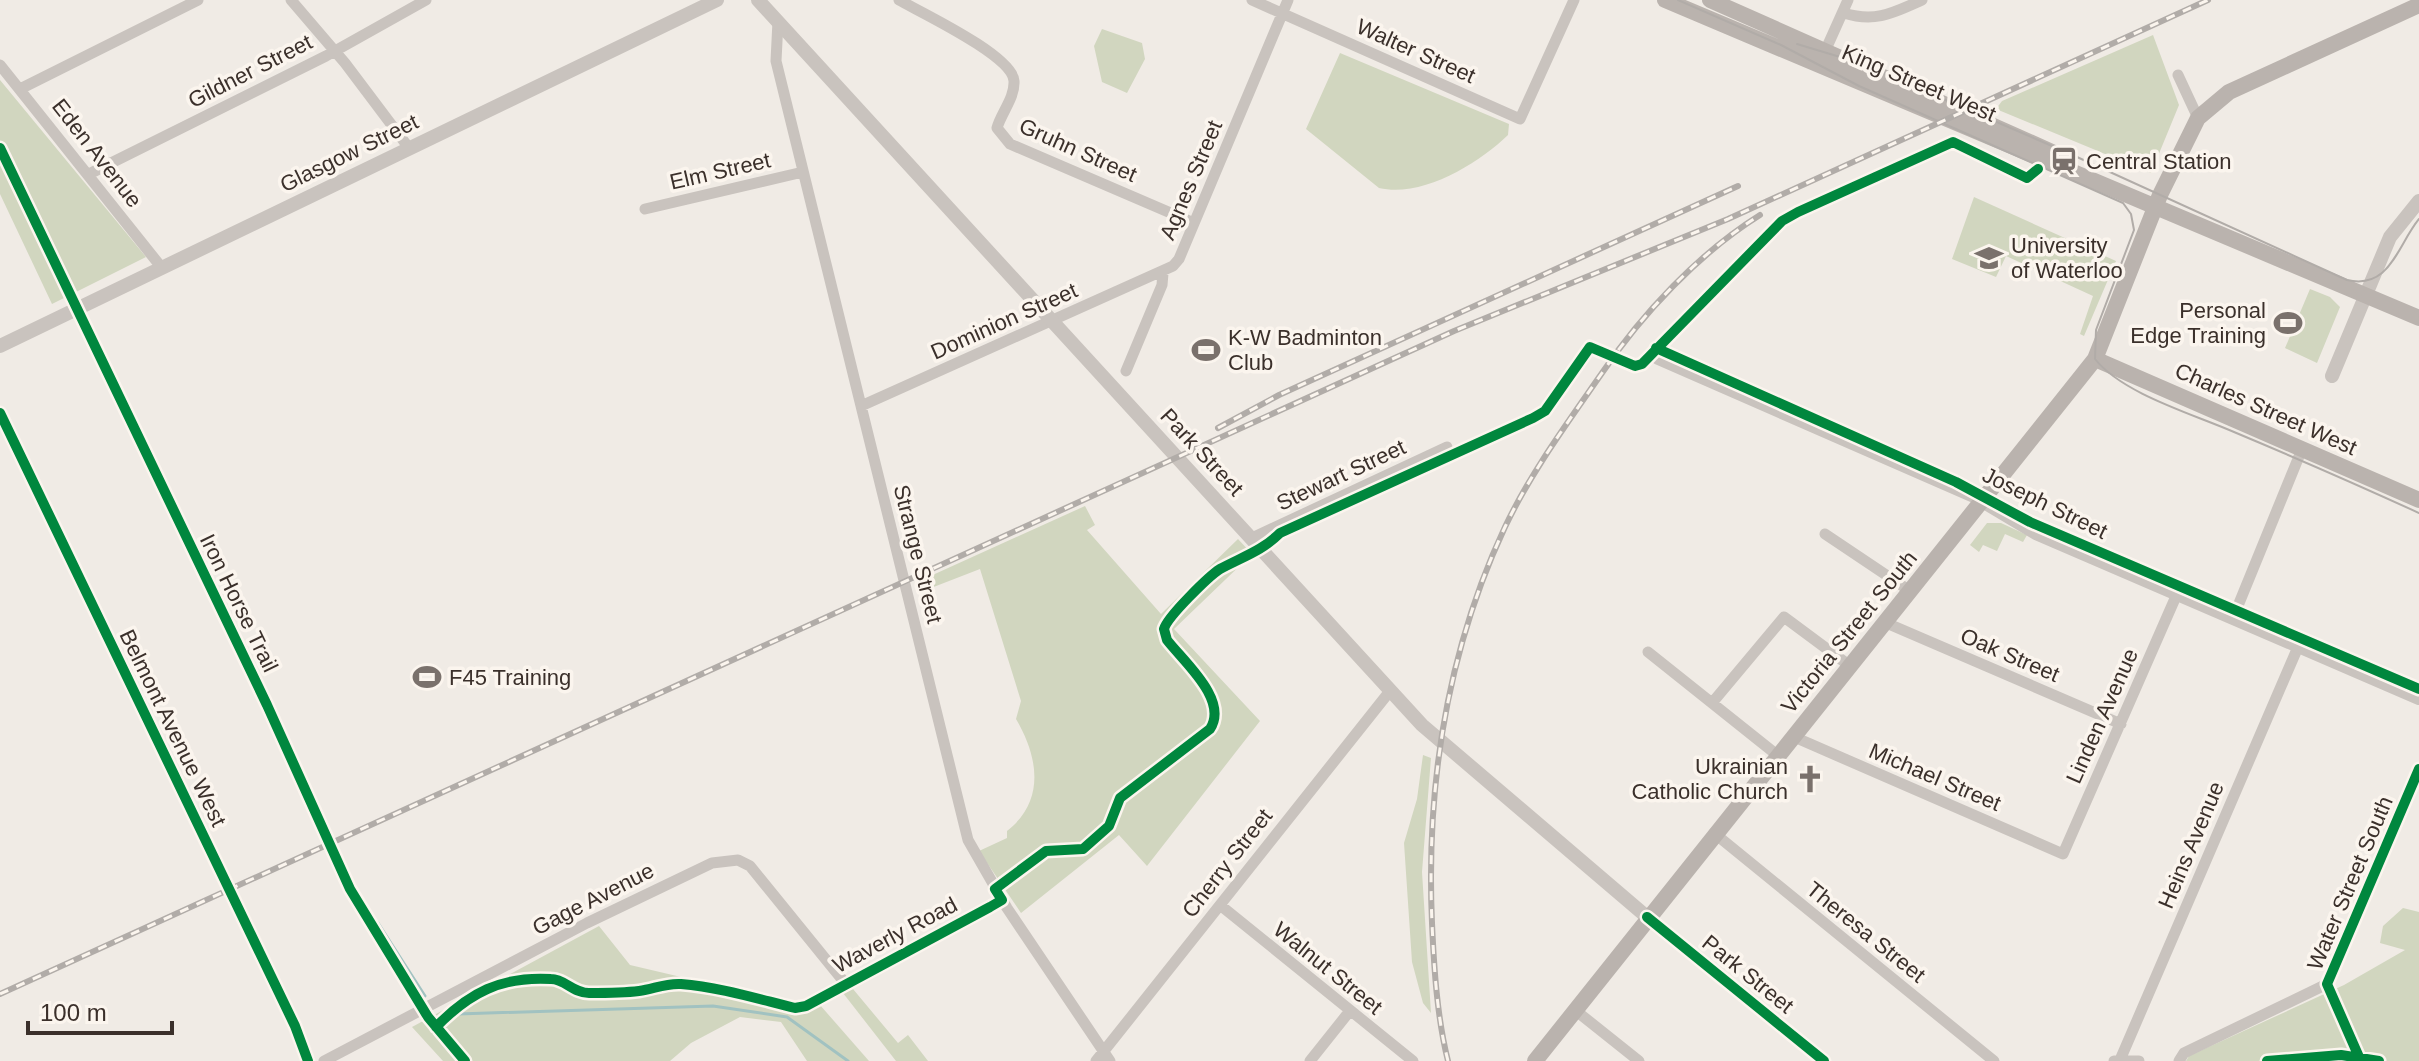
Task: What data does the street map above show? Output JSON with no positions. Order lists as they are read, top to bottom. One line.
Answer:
{"streets":{"main road":["King Street West","Charles Street West","Victoria Street South"],"street":["Walter Street","Gildner Street","Gruhn Street","Eden Avenue","Glasgow Street","Elm Street","Agnes Street","Dominion Street","Park Street","Stewart Street","Joseph Street","Strange Street","Oak Street","Linden Avenue","Belmont Avenue West","Michael Street","Heins Avenue","Cherry Street","Water Street South","Gage Avenue","Theresa Street","Waverly Road","Walnut Street"],"cycle path":["Iron Horse Trail"]},"crossings":[["Walter Street","Agnes Street"],["Gildner Street","Eden Avenue"],["King Street West","Victoria Street South"],["Gruhn Street","Agnes Street"],["Eden Avenue","Glasgow Street"],["Elm Street","Strange Street"],["Agnes Street","Dominion Street"],["Dominion Street","Park Street"],["Dominion Street","Strange Street"],["Charles Street West","Victoria Street South"],["Park Street","Stewart Street"],["Park Street","Strange Street"],["Park Street","Victoria Street South"],["Park Street","Cherry Street"],["Joseph Street","Victoria Street South"],["Joseph Street","Linden Avenue"],["Joseph Street","Heins Avenue"],["Strange Street","Cherry Street"],["Strange Street","Waverly Road"],["Victoria Street South","Oak Street"],["Victoria Street South","Michael Street"],["Victoria Street South","Theresa Street"],["Oak Street","Linden Avenue"],["Linden Avenue","Michael Street"],["Cherry Street","Walnut Street"],["Gage Avenue","Waverly Road"]],"places":{"station":["Central Station"],"school or university":["University of Waterloo"],"sports":["Personal Edge Training","K-W Badminton Club","F45 Training"],"church":["Ukrainian Catholic Church"]},"scale_bar":"100 m"}
